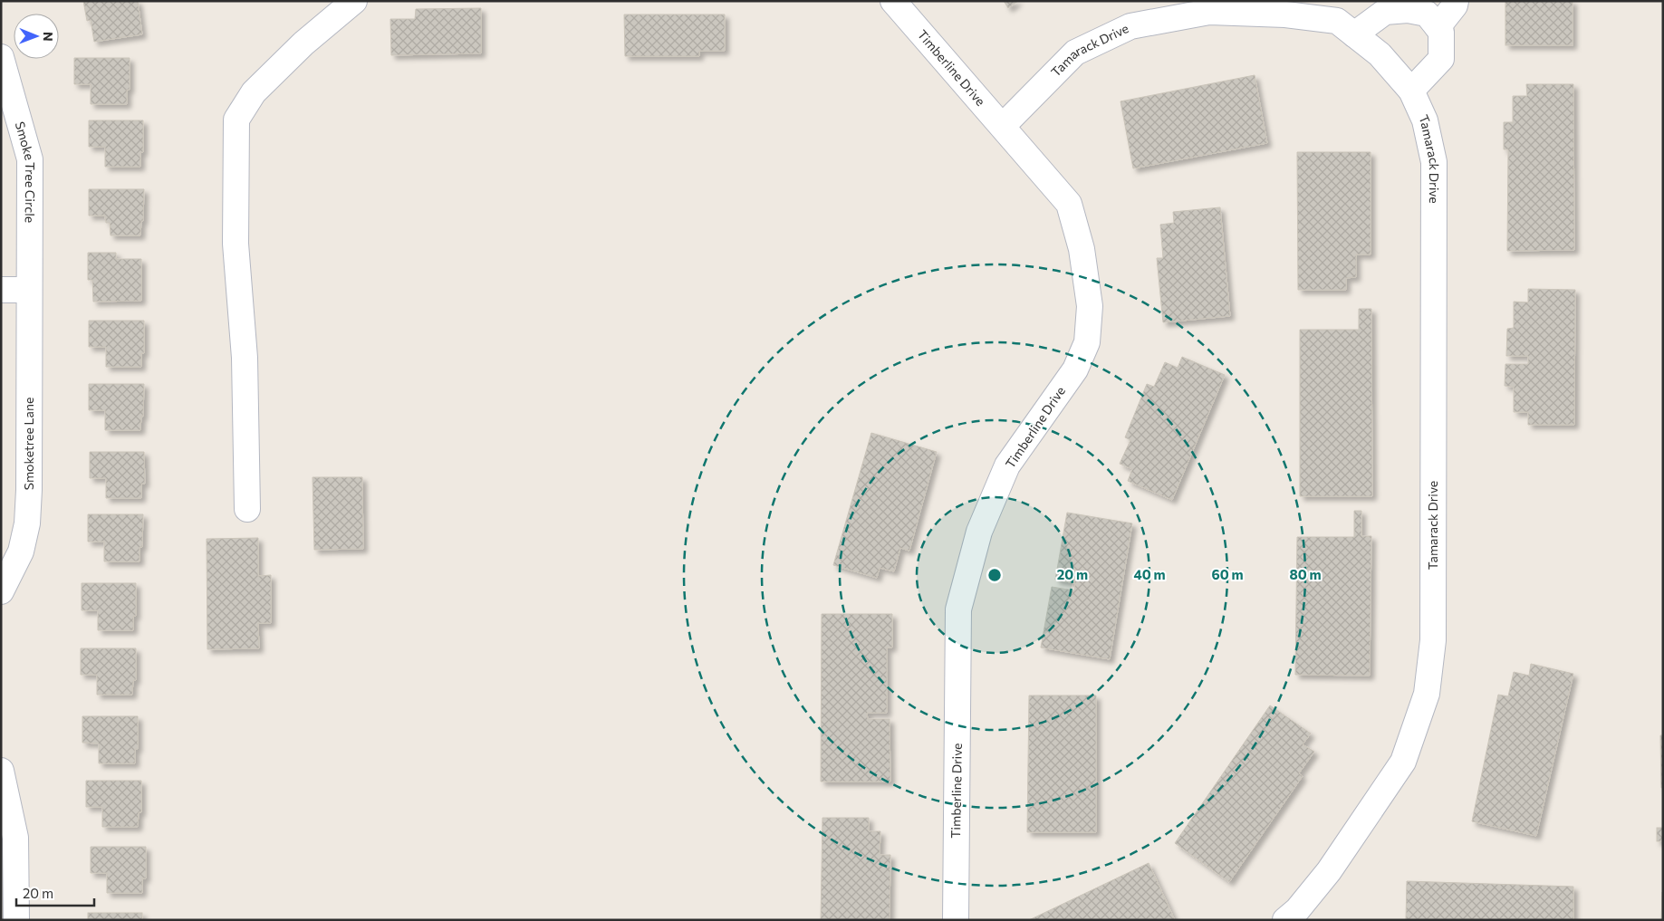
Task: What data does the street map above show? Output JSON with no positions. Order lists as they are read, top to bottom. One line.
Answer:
{"streets":{"street":["Tamarack Drive","Timberline Drive","Smoke Tree Circle","Smoketree Lane"]},"crossings":[["Tamarack Drive","Timberline Drive"],["Smoke Tree Circle","Smoketree Lane"]],"scale_bar":"20 m","north":"right","rings":["20 m","40 m","60 m","80 m"]}
